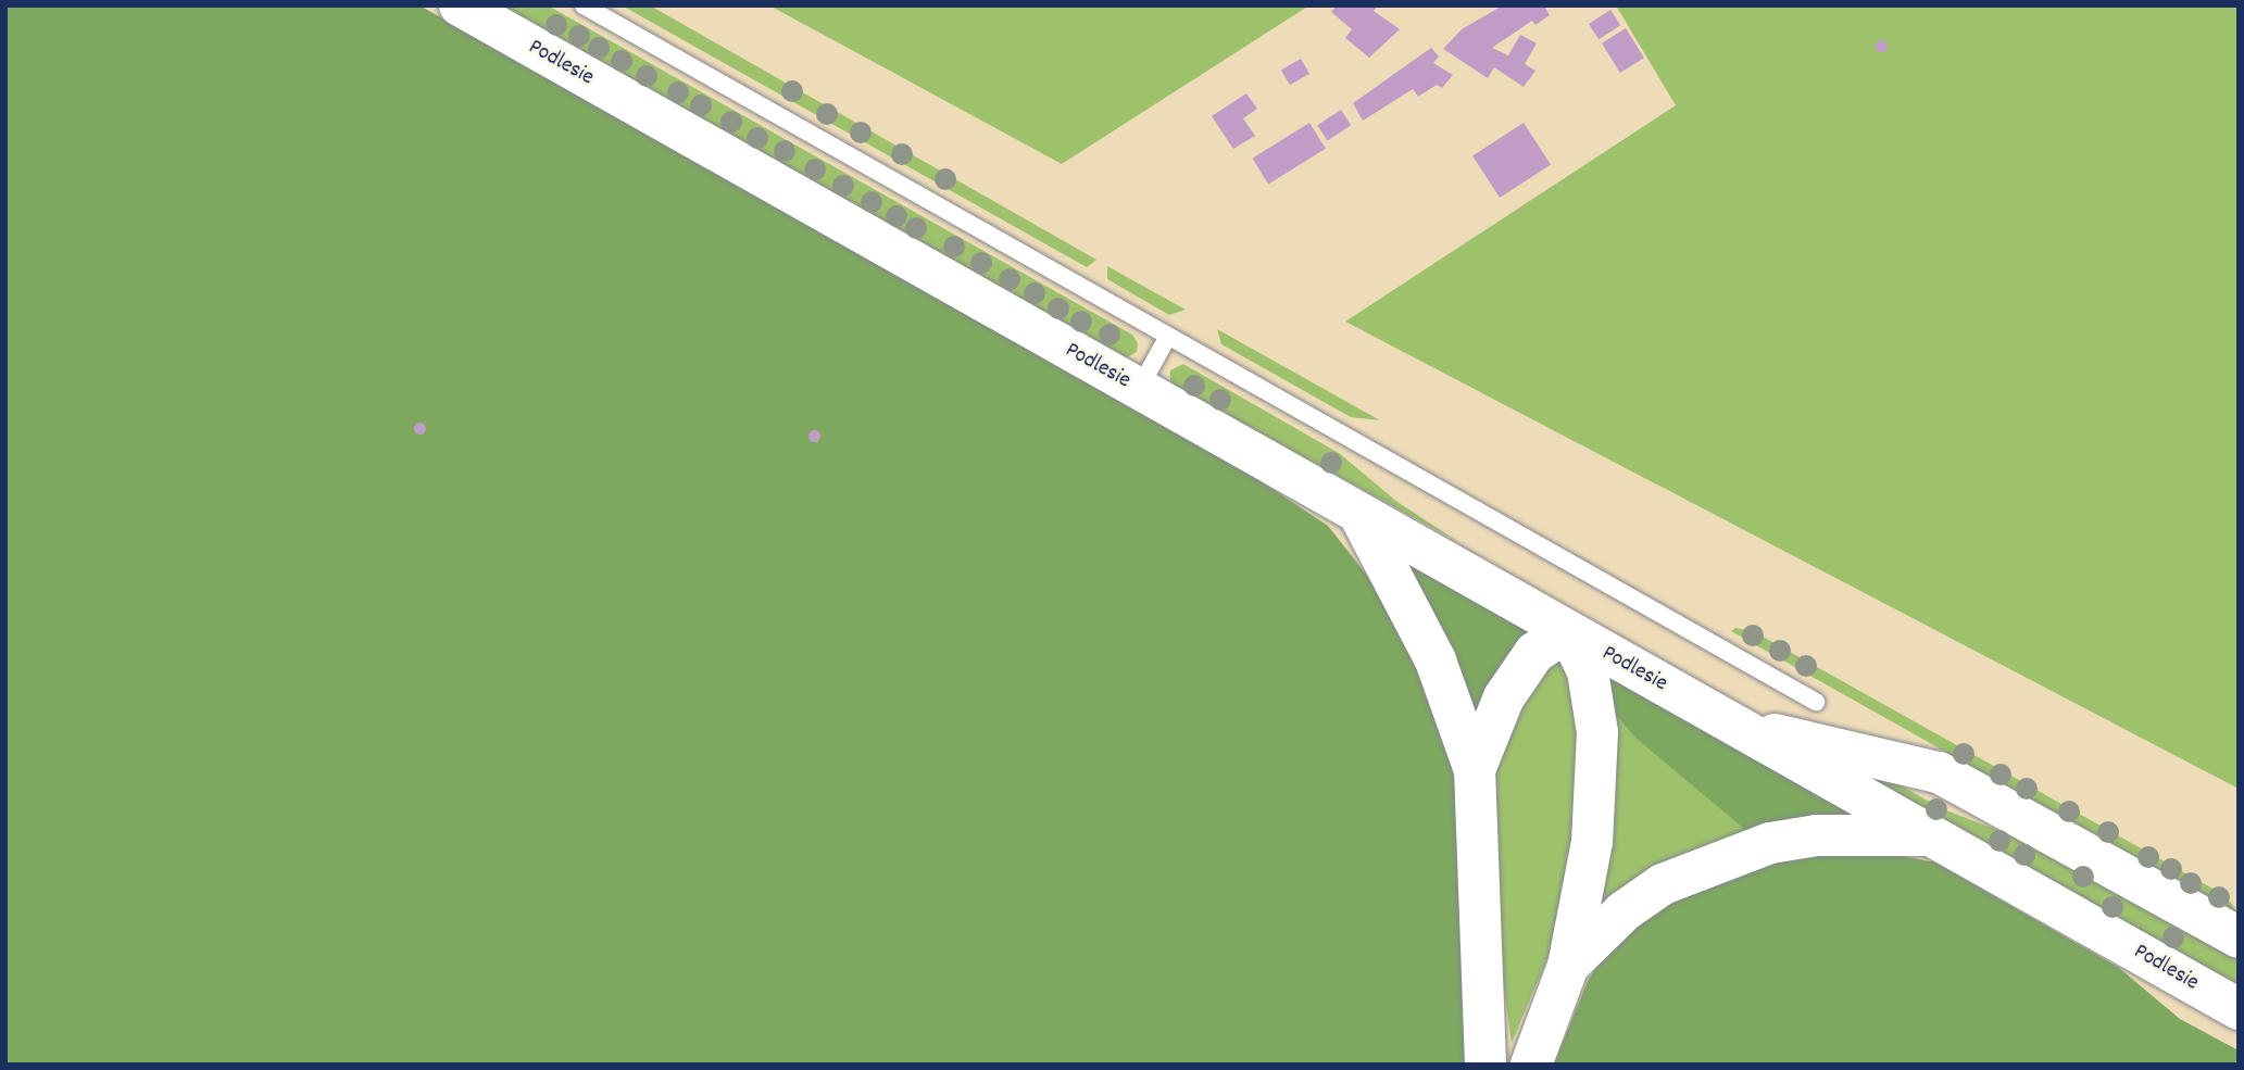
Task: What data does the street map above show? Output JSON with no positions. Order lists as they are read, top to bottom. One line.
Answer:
{"streets":{"main road":["Podlesie"]}}
